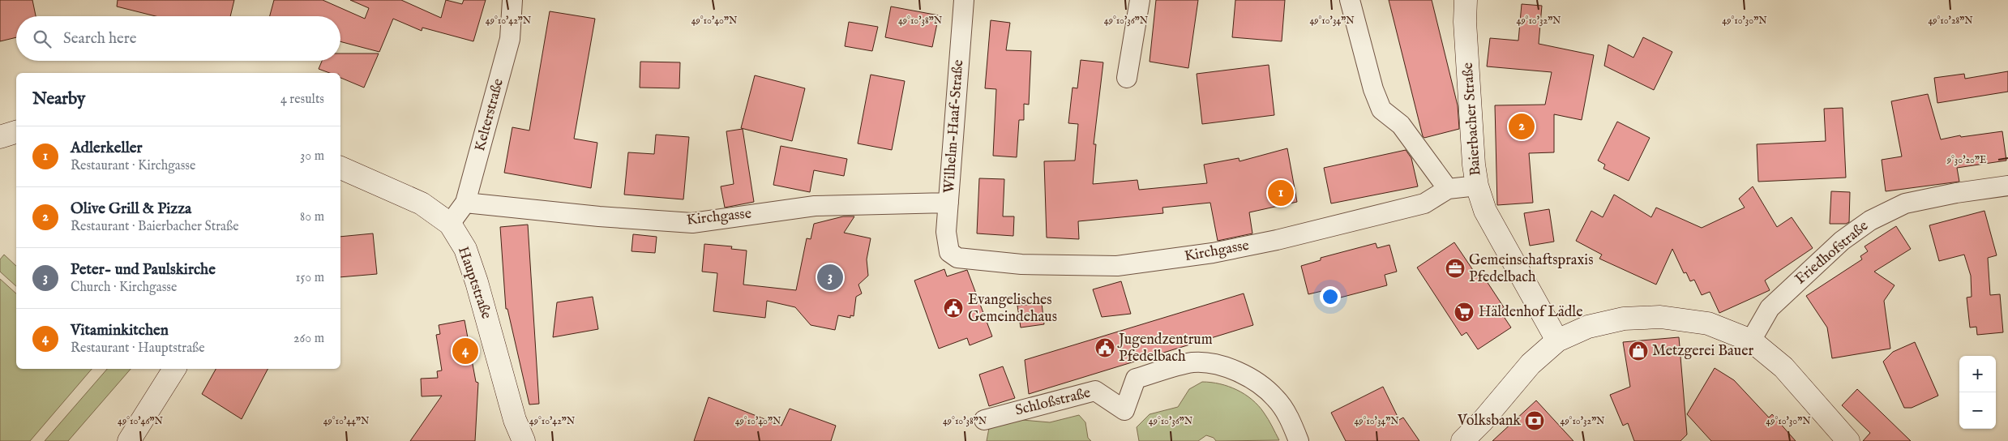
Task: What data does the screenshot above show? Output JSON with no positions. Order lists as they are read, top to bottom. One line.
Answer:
{"streets":{"main road":["Baierbacher Straße","Hauptstraße"],"street":["Kelterstraße","Wilhelm-Haaf-Straße","Kirchgasse","Friedhofstraße","Schloßstraße"]},"crossings":[["Kelterstraße","Kirchgasse"],["Kelterstraße","Hauptstraße"],["Baierbacher Straße","Kirchgasse"],["Wilhelm-Haaf-Straße","Kirchgasse"]],"places":{"office":["Gemeinschaftspraxis Pfedelbach"],"public building":["Evangelisches Gemeindehaus","Jugendzentrum Pfedelbach"],"supermarket":["Häldenhof Lädle"],"shop":["Metzgerei Bauer"],"bank":["Volksbank"]},"page":{"search":"Search here","heading":["Nearby","4 results"],"pins":["2","1","3","4"],"list":[{"mark":"1","name":"Adlerkeller","note":"Restaurant · Kirchgasse","value":"30 m"},{"mark":"2","name":"Olive Grill & Pizza","note":"Restaurant · Baierbacher Straße","value":"80 m"},{"mark":"3","name":"Peter- und Paulskirche","note":"Church · Kirchgasse","value":"150 m"},{"mark":"4","name":"Vitaminkitchen","note":"Restaurant · Hauptstraße","value":"260 m"}],"map_buttons":["+","−"]},"coordinates":["49°10'42\"N","49°10'40\"N","49°10'38\"N","49°10'36\"N","49°10'34\"N","49°10'32\"N","49°10'30\"N","49°10'28\"N","9°30'20\"E","49°10'46\"N","49°10'44\"N"]}
